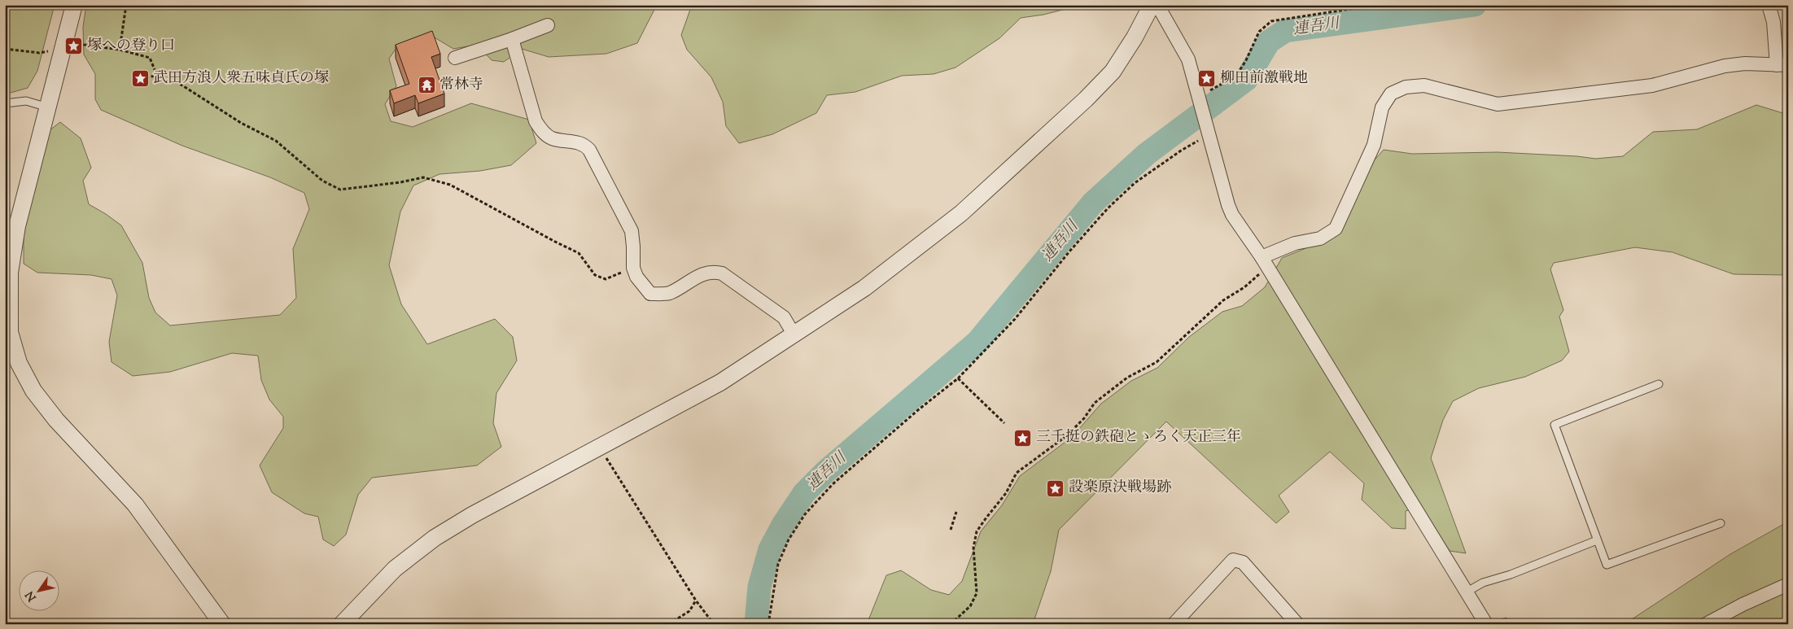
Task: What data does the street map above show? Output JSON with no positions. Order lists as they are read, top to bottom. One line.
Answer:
{"water":["連吾川"],"places":{"place":["塚への登り口","武田方浪人衆五味貞氏の塚","柳田前激戦地","三千挺の鉄砲とゝろく天正三年","設楽原決戦場跡"],"temple":["常林寺"]},"north":"bottom left"}
